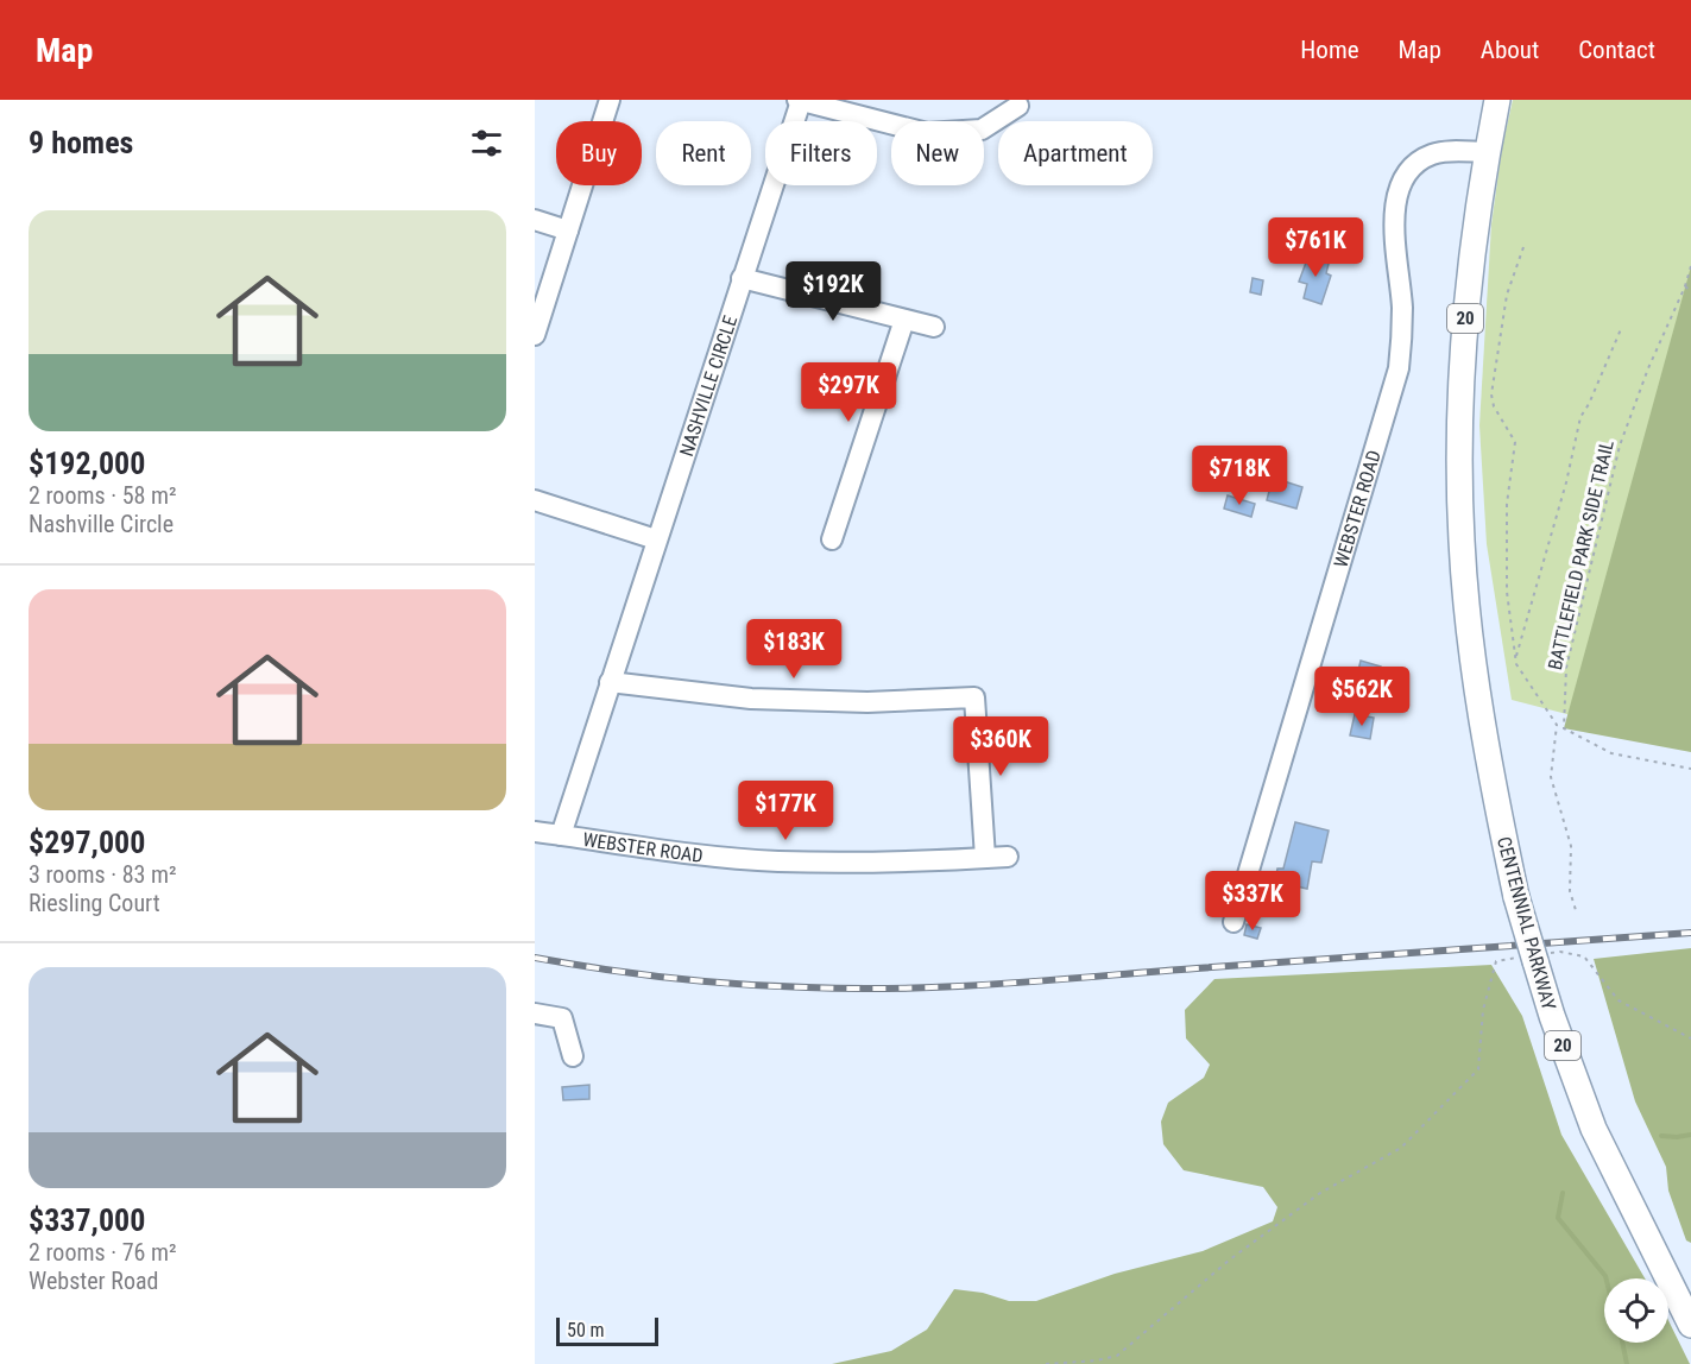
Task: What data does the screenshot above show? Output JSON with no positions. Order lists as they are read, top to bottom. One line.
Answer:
{"streets":{"main road":["20","CENTENNIAL PARKWAY"],"street":["NASHVILLE CIRCLE","WEBSTER ROAD"],"path":["BATTLEFIELD PARK SIDE TRAIL"]},"crossings":[["20","WEBSTER ROAD"],["20","CENTENNIAL PARKWAY"],["NASHVILLE CIRCLE","WEBSTER ROAD"],["WEBSTER ROAD","CENTENNIAL PARKWAY"]],"scale_bar":"50 m","page":{"header":"Map","nav":["Home","Map","About","Contact"],"heading":"9 homes","chip":["Buy","Rent","Filters","New","Apartment"],"list":[{"name":"$192,000","note":"2 rooms · 58 m² · Nashville Circle"},{"name":"$297,000","note":"3 rooms · 83 m² · Riesling Court"},{"name":"$337,000","note":"2 rooms · 76 m² · Webster Road"}],"price":["$761K","$192K","$297K","$718K","$183K","$562K","$360K","$177K","$337K"],"scale":"50 m"}}
